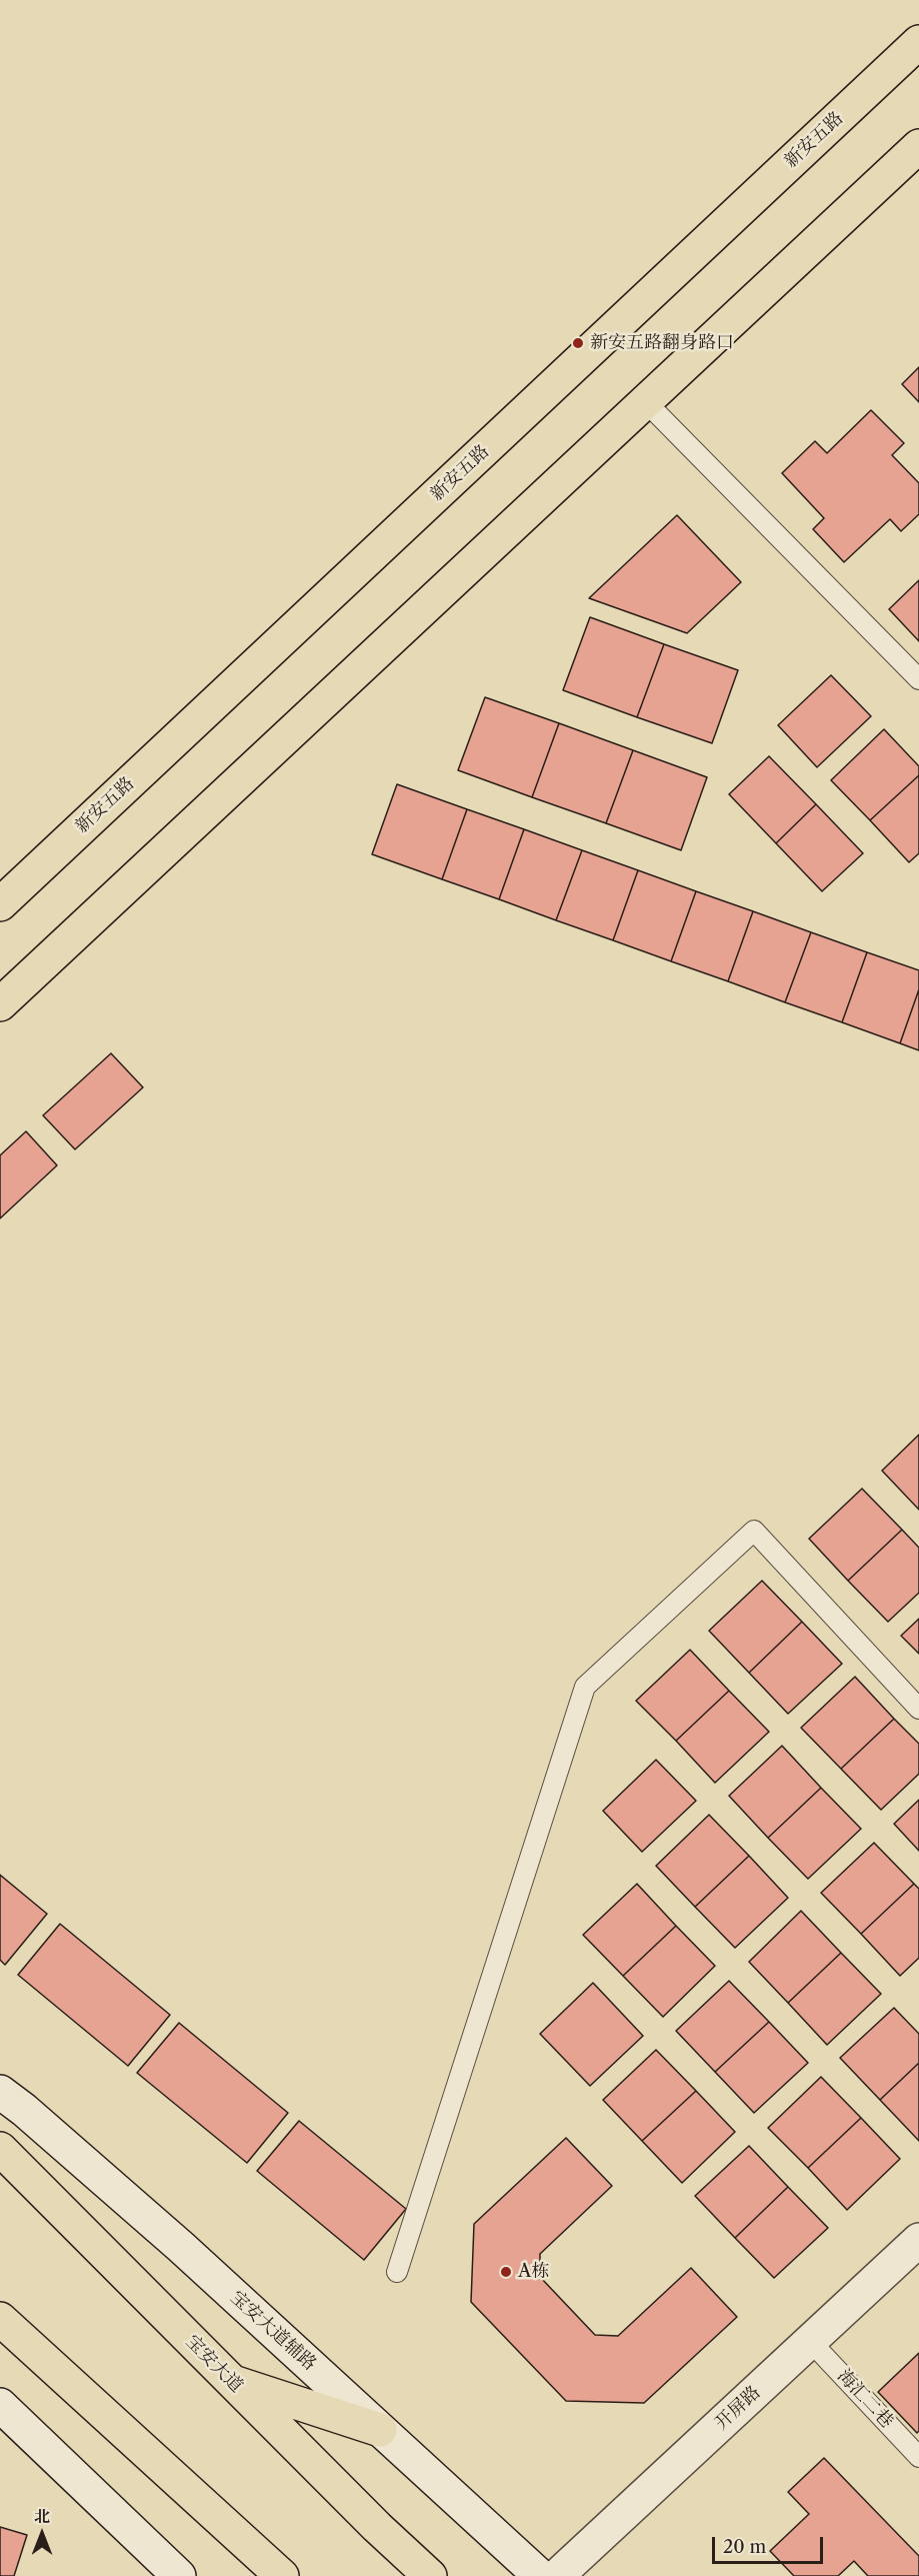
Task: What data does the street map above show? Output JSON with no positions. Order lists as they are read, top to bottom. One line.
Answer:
{"streets":{"main road":["新安五路","宝安大道辅路","宝安大道","开屏路"],"lane":["海汇二巷"]},"crossings":[["海汇二巷","开屏路"]],"places":["新安五路翻身路口","A栋"],"scale_bar":"20 m","north":"top"}
